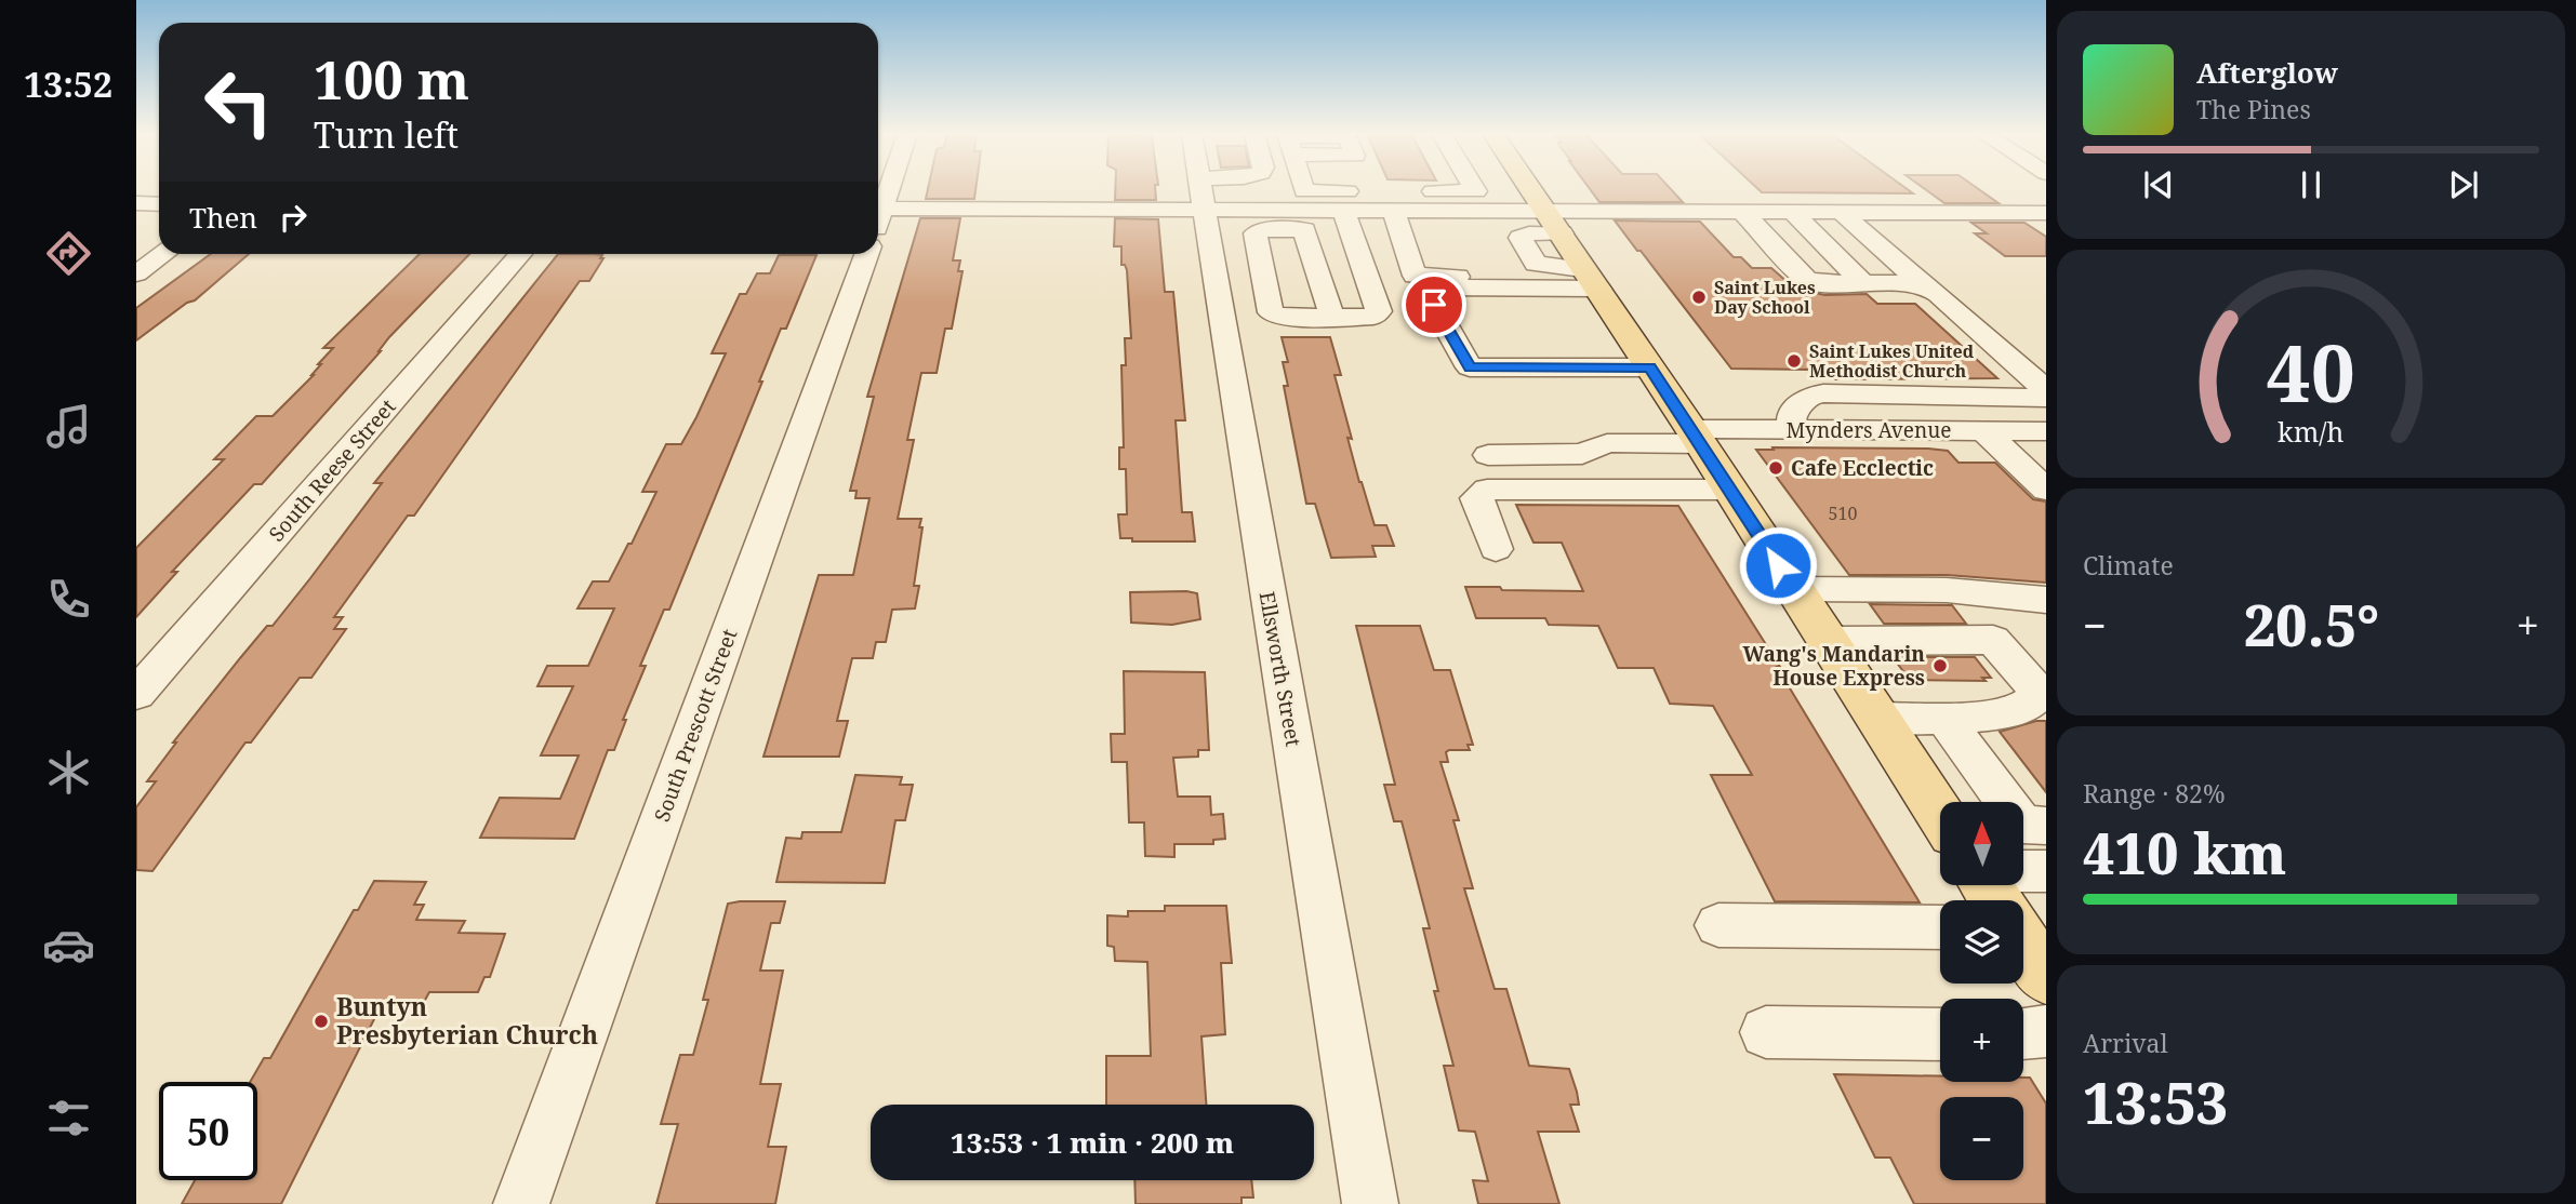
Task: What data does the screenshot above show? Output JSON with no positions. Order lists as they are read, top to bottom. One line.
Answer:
{"streets":{"street":["Mynders Avenue","South Reese Street","Ellsworth Street","South Prescott Street"]},"places":["Saint Lukes Day School","Saint Lukes United Methodist Church","Cafe Ecclectic","Wang's Mandarin House Express","Buntyn Presbyterian Church"],"house_numbers":["510"],"north":"top","page":{"tabs":"13:52","turn":["100 m","Turn left"],"song":["Afterglow","The Pines"],"then":"Then","tile":["Climate",["Range · 82%","410 km"],["Arrival","13:53"]],"heat":["−","20.5°","+"],"map_buttons":["+","−"],"limit":"50","trip":"13:53 · 1 min · 200 m","gauge":["40","km/h"]}}
